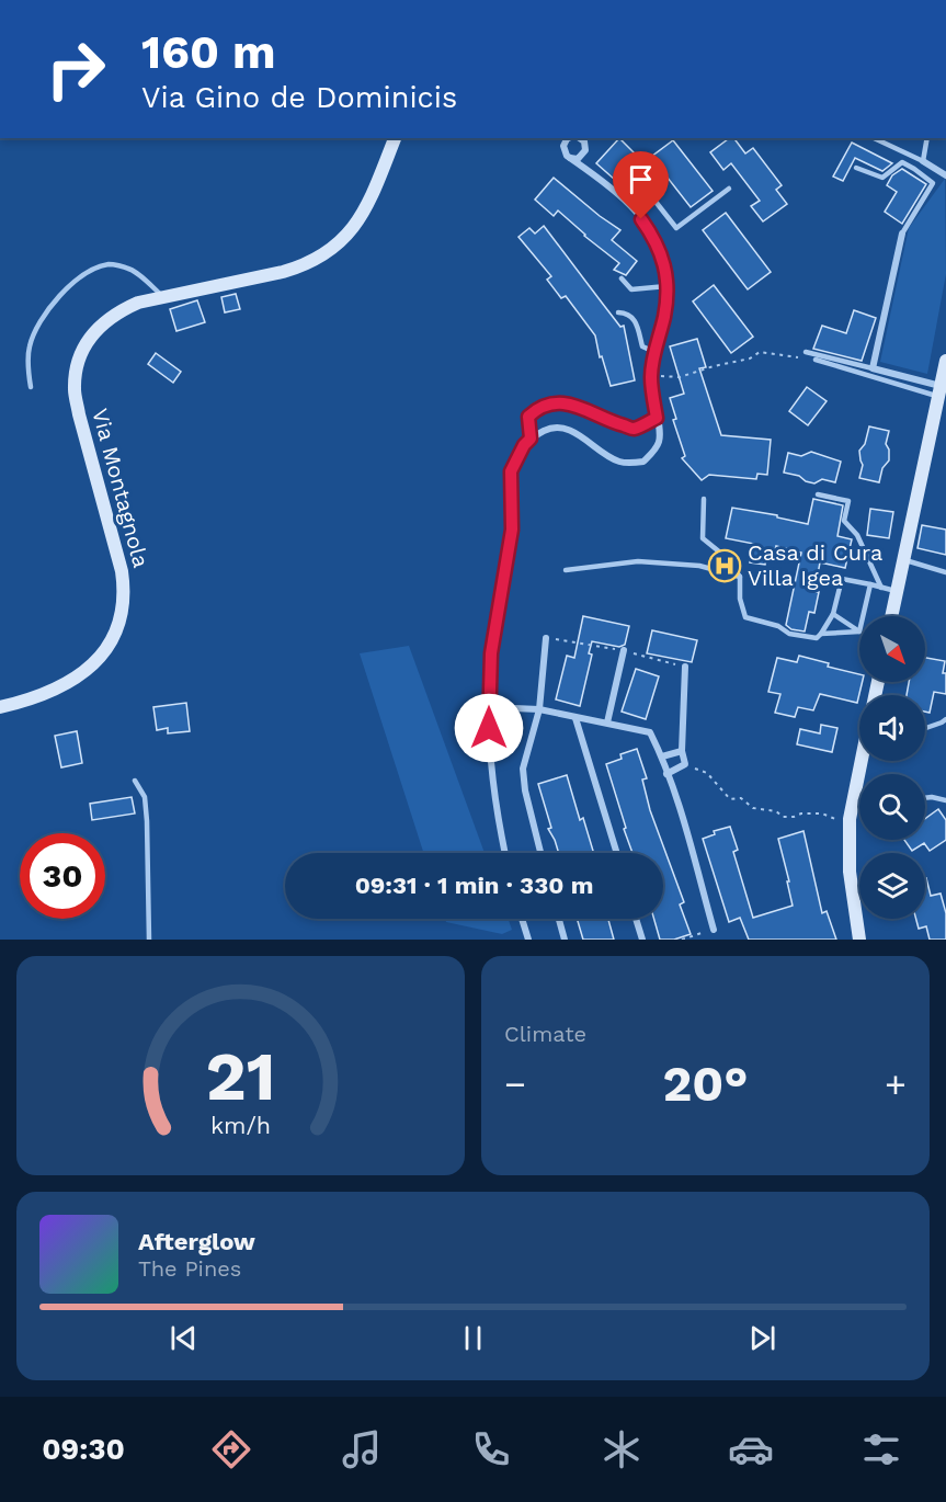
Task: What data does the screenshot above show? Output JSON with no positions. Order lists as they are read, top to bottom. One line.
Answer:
{"streets":{"main road":["Via Montagnola"]},"places":{"hospital":["Casa di Cura Villa Igea"]},"north":"bottom right","page":{"turn":["160 m","Via Gino de Dominicis"],"limit":"30","trip":"09:31 · 1 min · 330 m","tile":"Climate","heat":["−","20°","+"],"song":["Afterglow","The Pines"],"tabs":"09:30","gauge":["21","km/h"]}}
